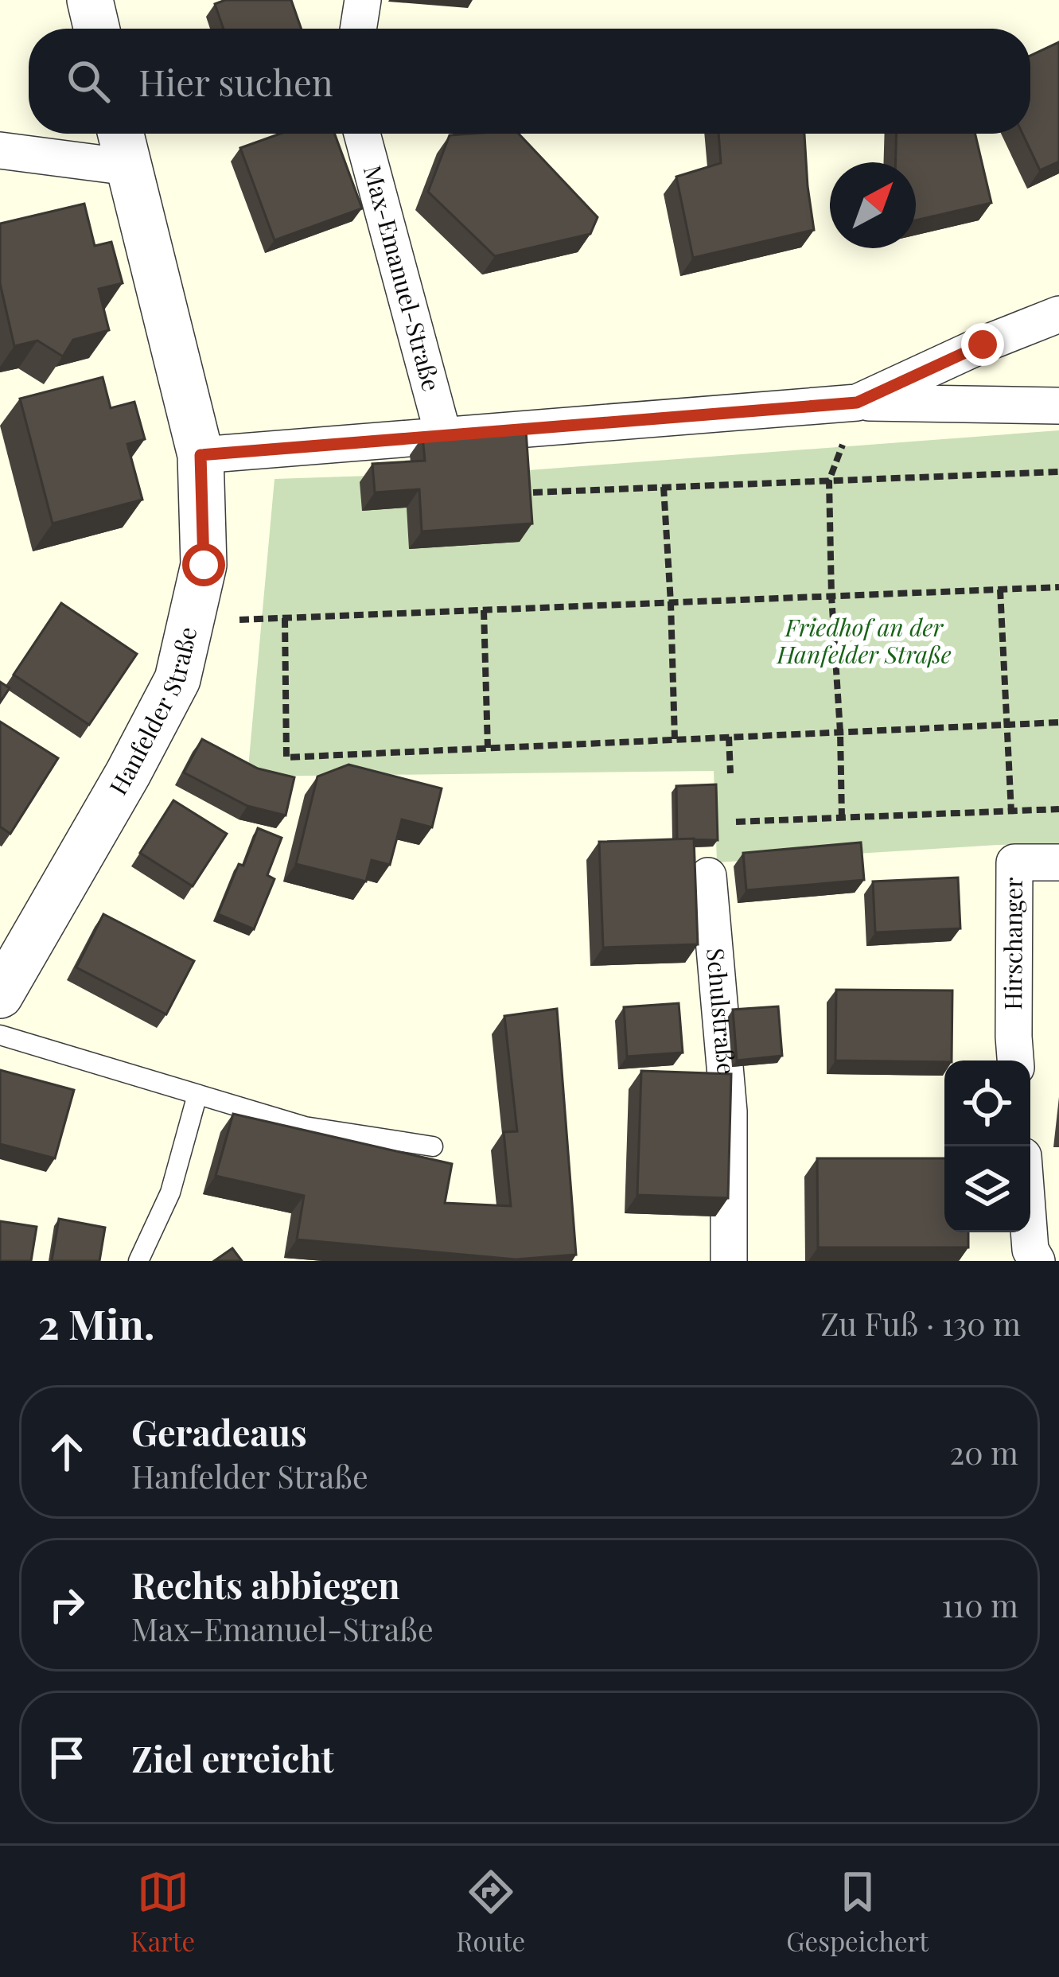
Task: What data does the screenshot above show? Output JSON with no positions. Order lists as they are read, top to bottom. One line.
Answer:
{"streets":{"street":["Max-Emanuel-Straße","Hanfelder Straße","Hirschanger","Schulstraße"]},"parks":["Friedhof an der Hanfelder Straße"],"north":"top right","page":{"search":"Hier suchen","heading":["2 Min.","Zu Fuß · 130 m"],"list":[["Geradeaus","Hanfelder Straße","20 m"],["Rechts abbiegen","Max-Emanuel-Straße","110 m"],"Ziel erreicht"],"nav":["Karte","Route","Gespeichert"]}}
